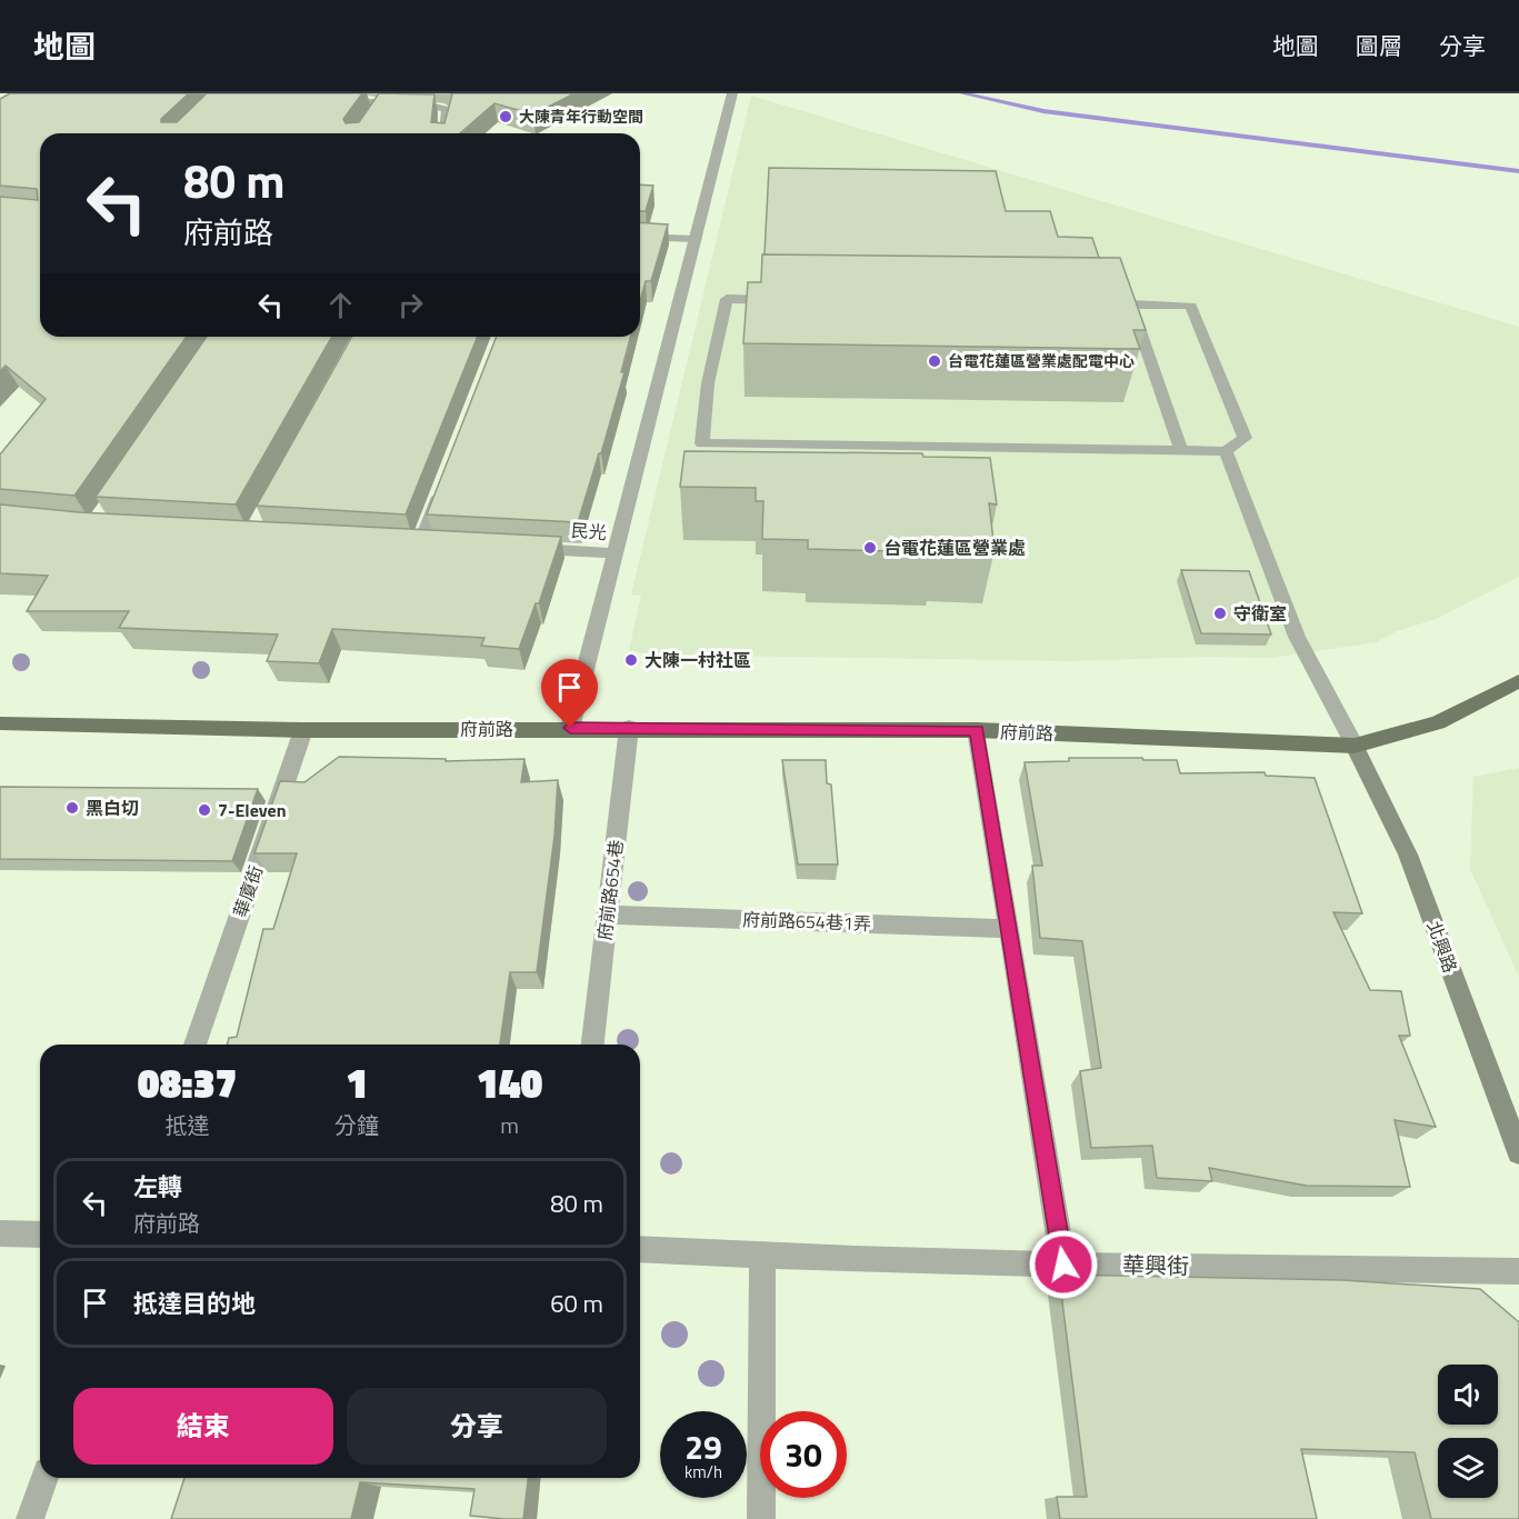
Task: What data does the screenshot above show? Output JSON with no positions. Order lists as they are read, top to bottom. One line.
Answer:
{"streets":{"main road":["府前路"],"street":["民光","府前路654巷","華廈街","府前路654巷1弄","北興路","華興街"]},"crossings":[["府前路","府前路654巷"],["府前路","華廈街"],["府前路","北興路"],["府前路654巷","府前路654巷1弄"]],"places":["大陳青年行動空間","台電花蓮區營業處配電中心","台電花蓮區營業處","守衛室","大陳一村社區","黑白切","7-Eleven"],"page":{"header":"地圖","nav":["地圖","圖層","分享"],"turn":["80 m","府前路"],"eta":["08:37","抵達","1","分鐘","140","m"],"list":[{"name":"左轉","note":"府前路","value":"80 m"},{"name":"抵達目的地","value":"60 m"}],"buttons":["結束","分享"],"speed":"29 km/h","limit":"30"}}
